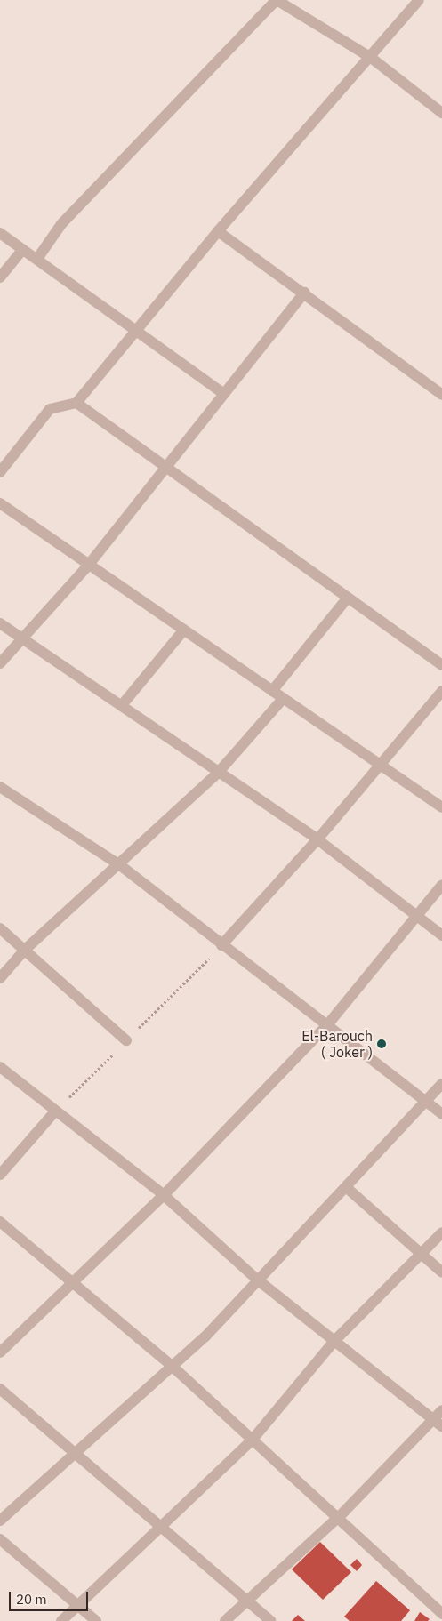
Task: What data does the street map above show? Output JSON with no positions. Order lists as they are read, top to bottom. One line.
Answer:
{"places":["El-Barouch ( Joker )"],"scale_bar":"20 m"}
